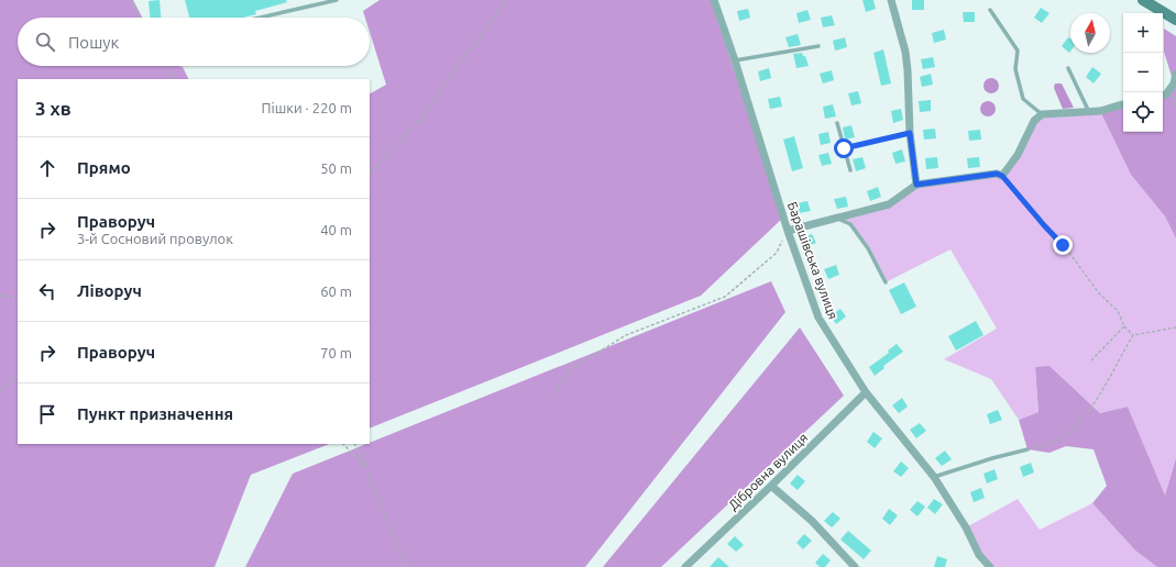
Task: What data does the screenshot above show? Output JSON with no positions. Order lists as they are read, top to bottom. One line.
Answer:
{"streets":{"street":["Барашівська вулиця","Дібровна вулиця"]},"crossings":[["Барашівська вулиця","Дібровна вулиця"]],"north":"top","page":{"map_buttons":["+","−"],"search":"Пошук","heading":["3 хв","Пішки · 220 m"],"list":[["Прямо","50 m"],["Праворуч","3-й Сосновий провулок","40 m"],["Ліворуч","60 m"],["Праворуч","70 m"],"Пункт призначення"]}}
